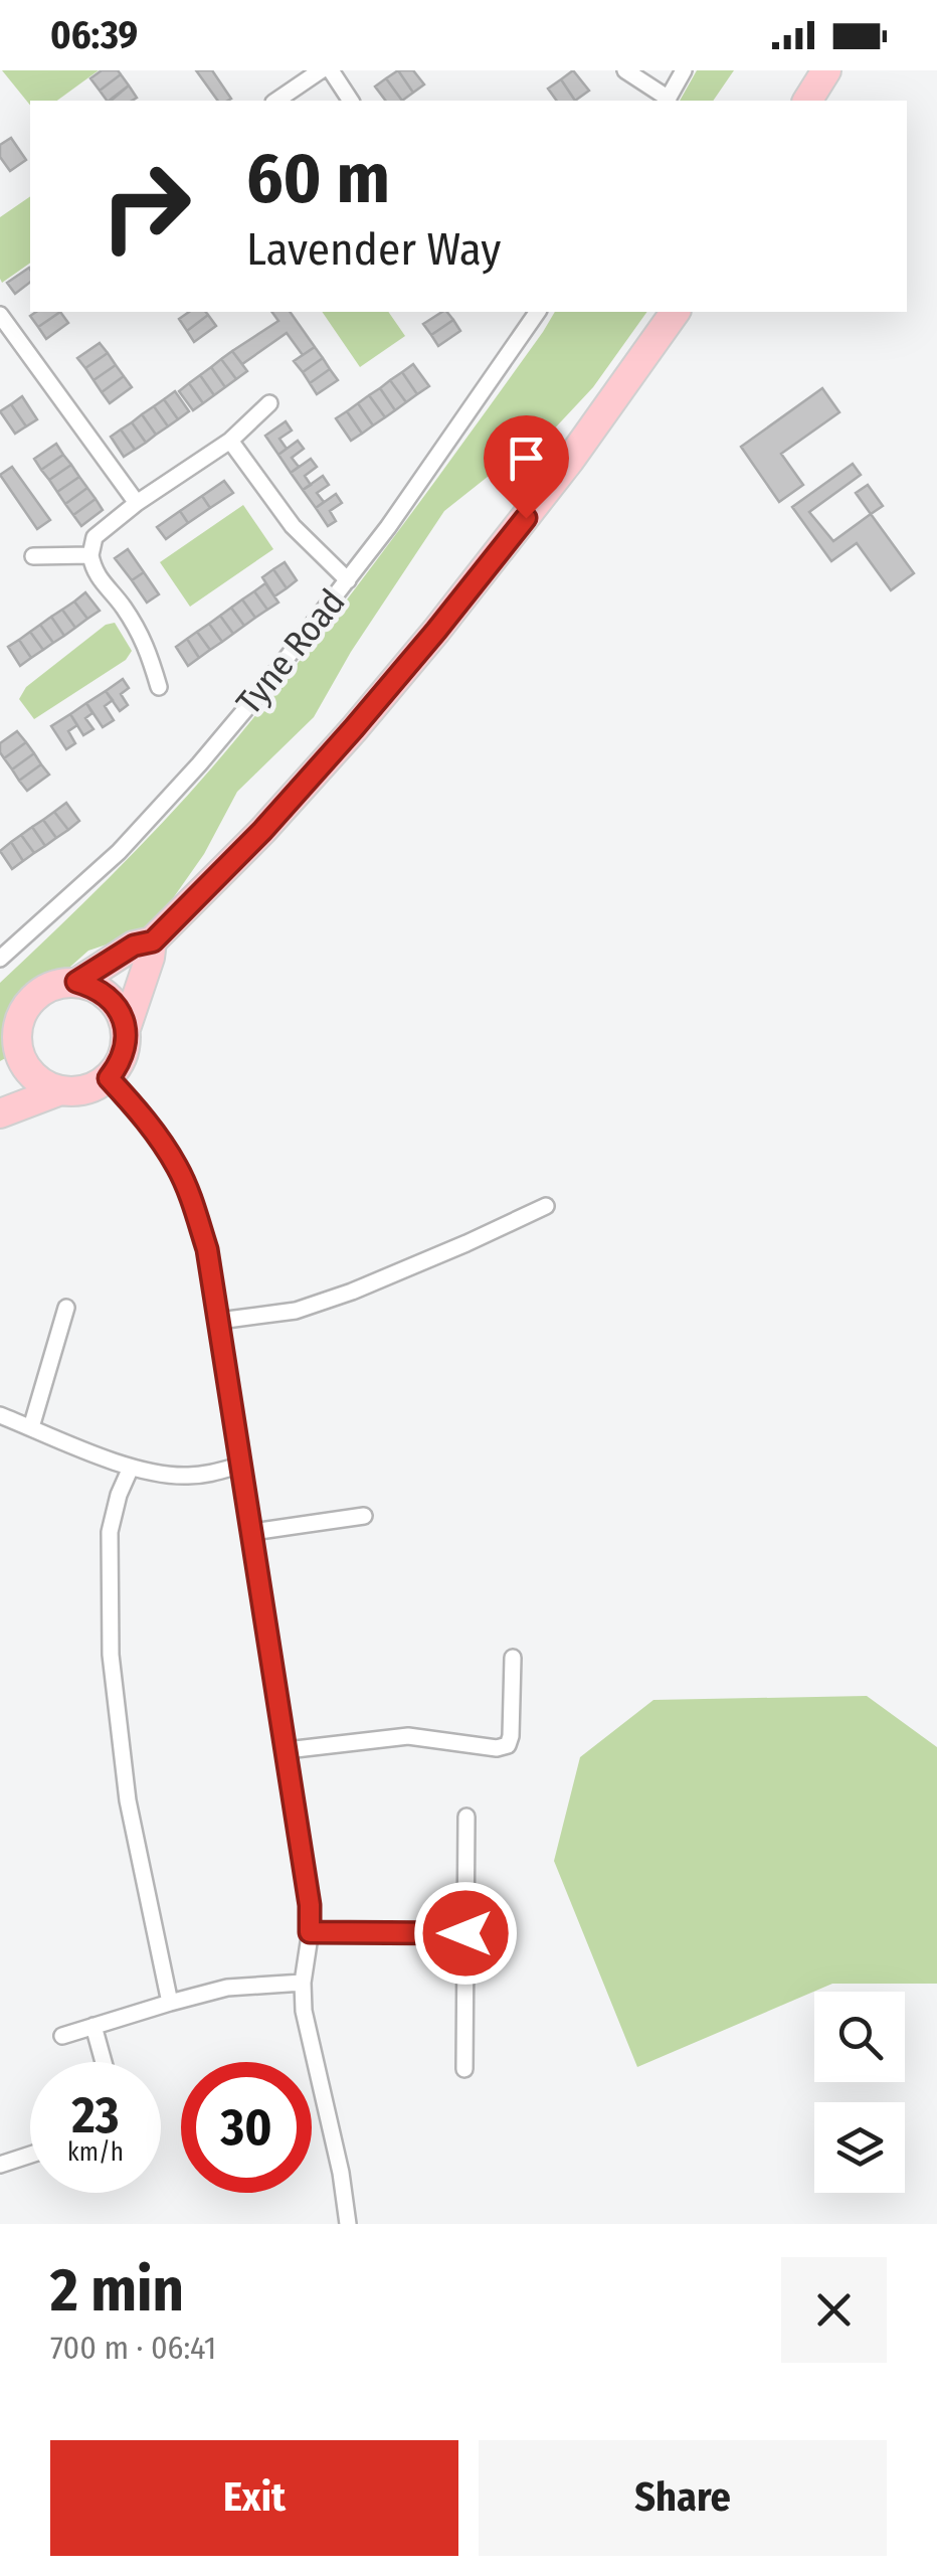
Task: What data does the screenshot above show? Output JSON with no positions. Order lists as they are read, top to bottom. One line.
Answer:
{"streets":{"street":["Tyne Road"]},"page":{"status":"06:39","turn":["60 m","Lavender Way"],"speed":"23 km/h","limit":"30","heading":["2 min","700 m · 06:41"],"buttons":["Exit","Share"]}}
